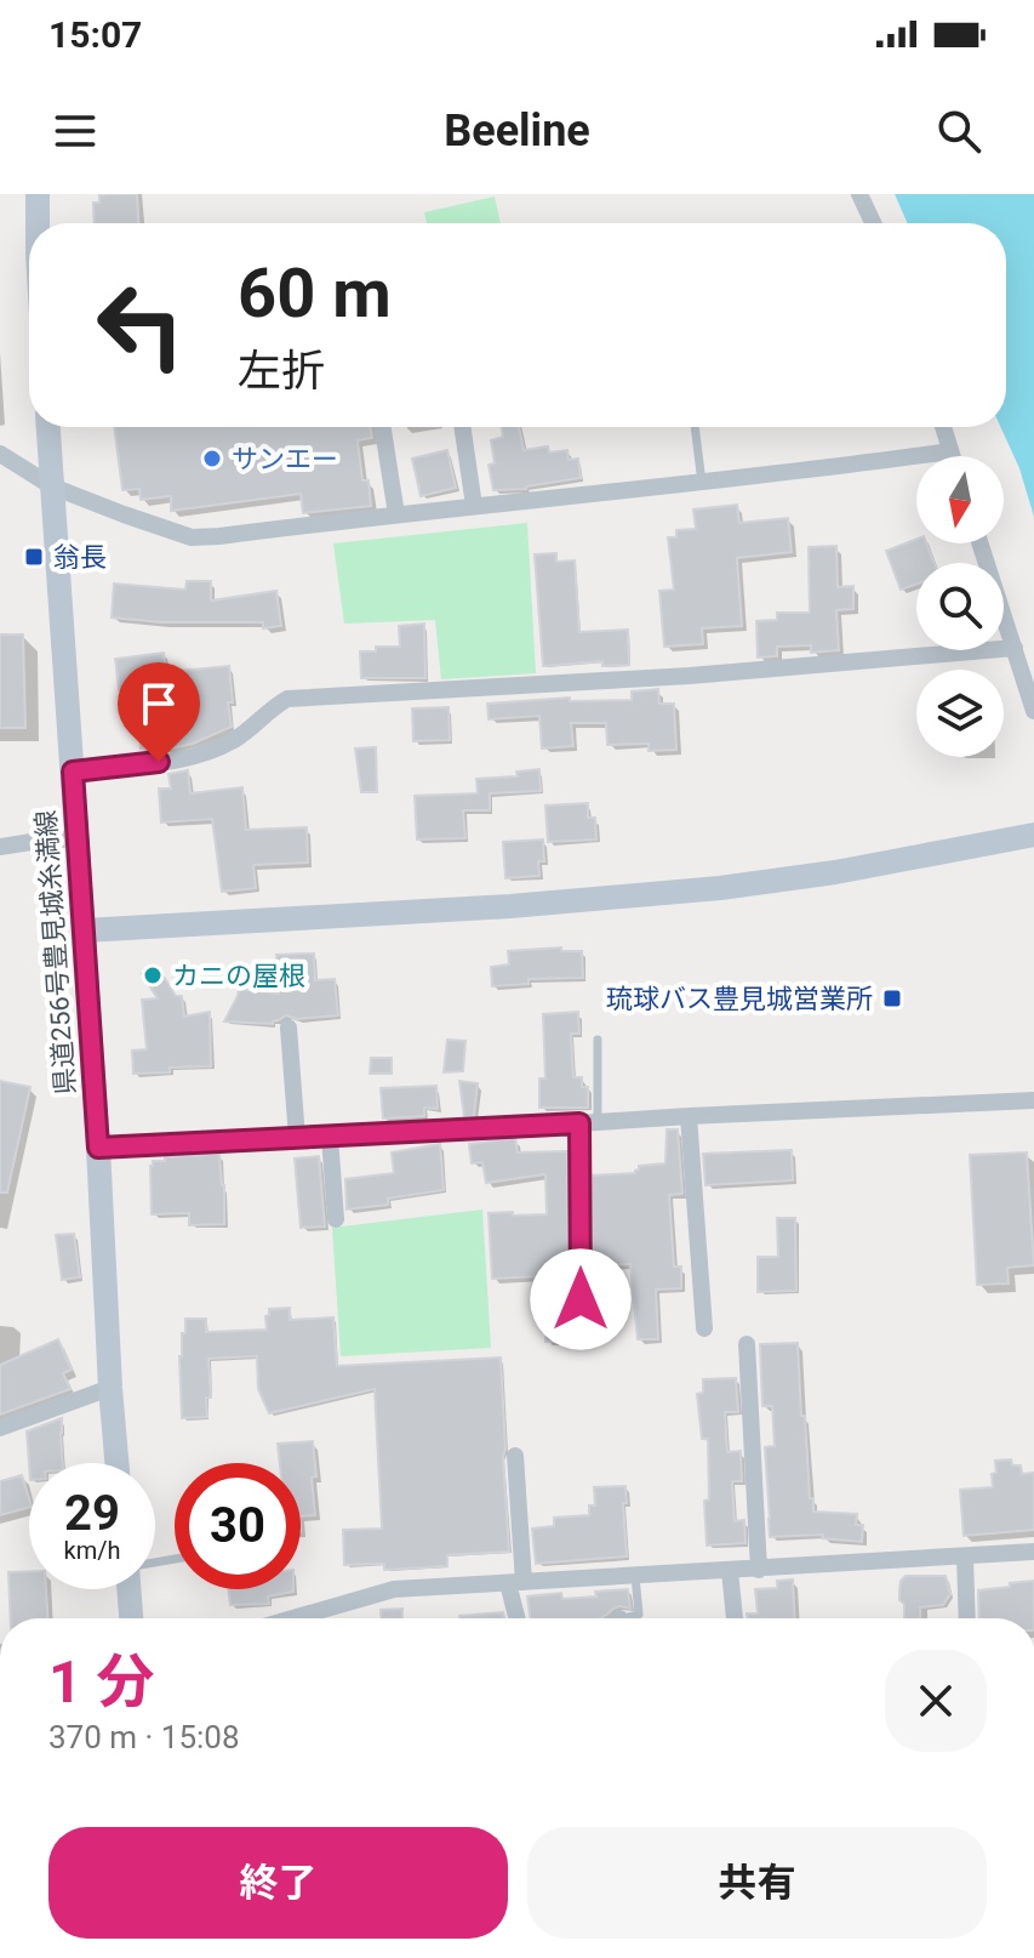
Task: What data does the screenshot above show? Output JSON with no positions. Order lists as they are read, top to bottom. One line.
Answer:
{"streets":{"main road":["県道256号豊見城糸満線"]},"places":{"other":["サンエー","カニの屋根"],"transit":["翁長","琉球バス豊見城営業所"]},"north":"bottom","page":{"status":"15:07","header":"Beeline","turn":["60 m","左折"],"speed":"29 km/h","limit":"30","heading":["1 分","370 m · 15:08"],"buttons":["終了","共有"]}}
